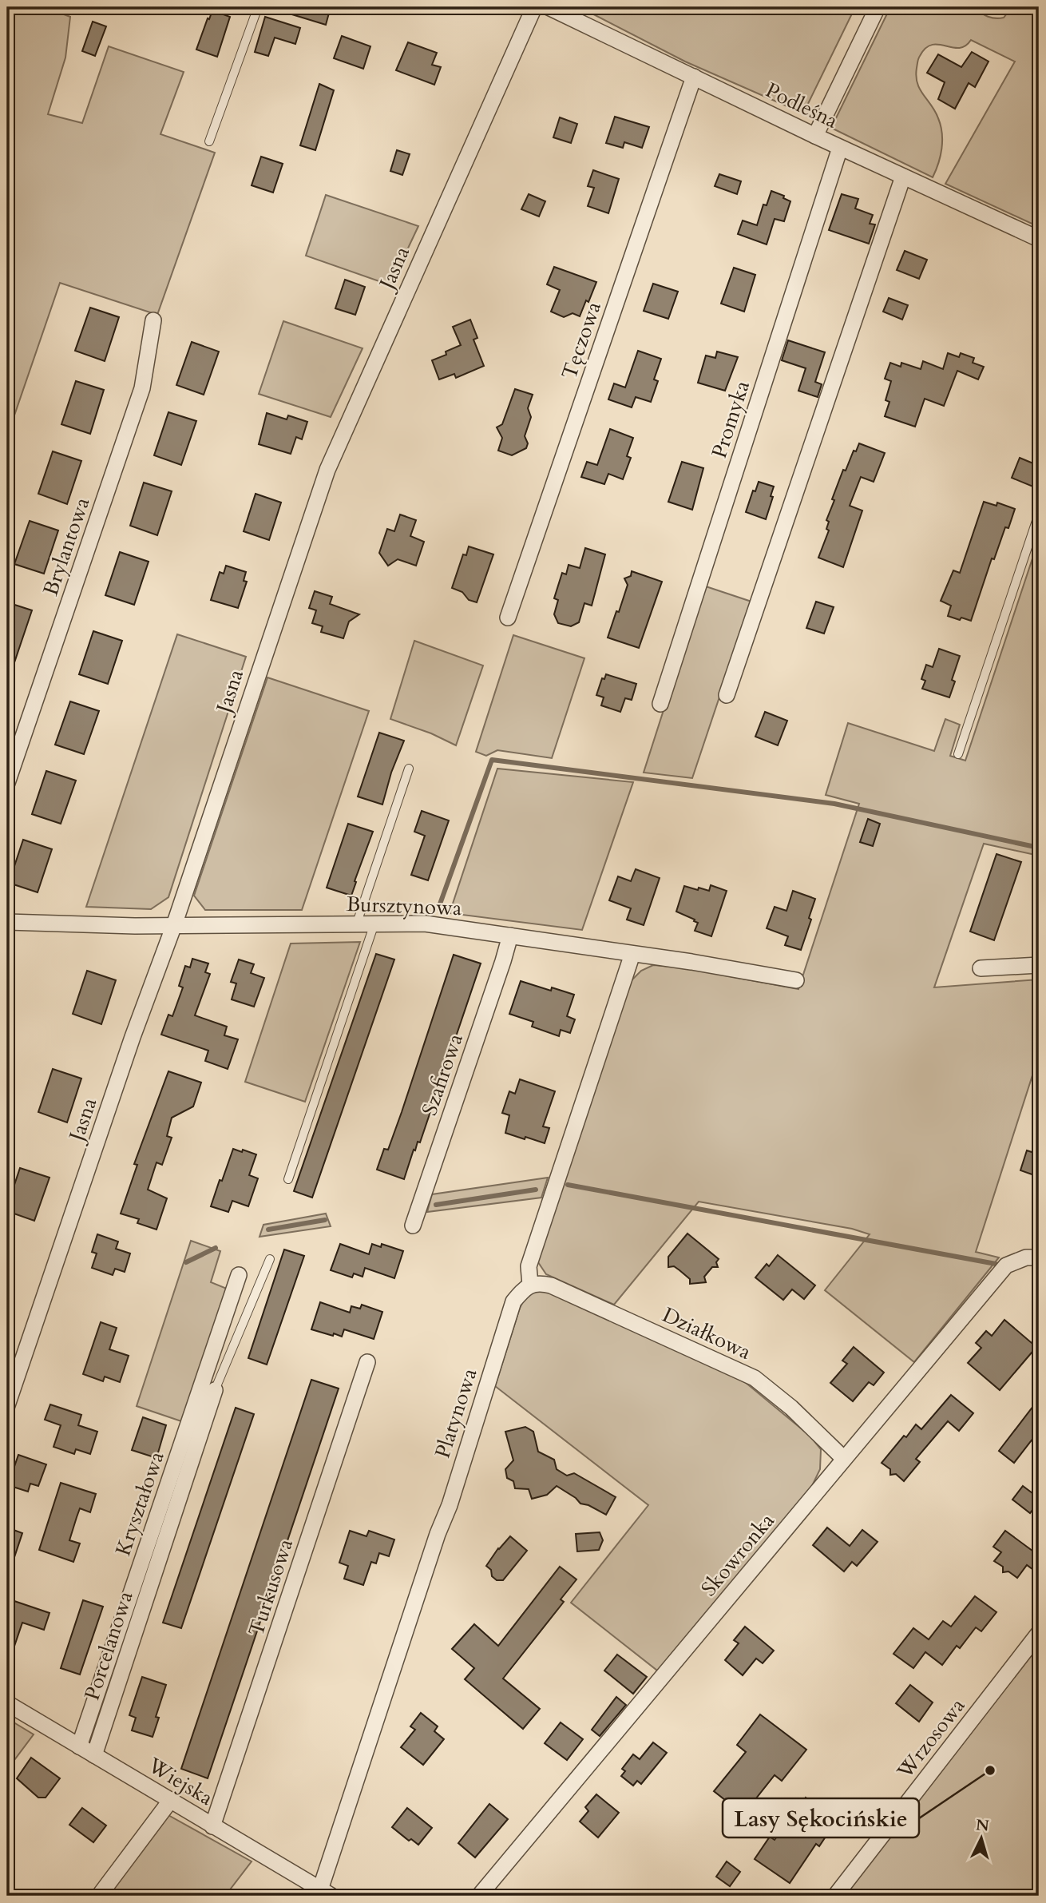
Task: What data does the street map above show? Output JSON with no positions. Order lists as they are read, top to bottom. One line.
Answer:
{"streets":{"street":["Podleśna","Jasna","Tęczowa","Promyka","Brylantowa","Bursztynowa","Szafirowa","Działkowa","Platynowa","Kryształowa","Skowronka","Turkusowa","Porcelanowa","Wrzosowa","Wiejska"]},"crossings":[["Podleśna","Tęczowa"],["Podleśna","Promyka"],["Jasna","Bursztynowa"],["Bursztynowa","Szafirowa"],["Działkowa","Platynowa"],["Działkowa","Skowronka"],["Platynowa","Wiejska"],["Kryształowa","Wiejska"],["Turkusowa","Wiejska"],["Porcelanowa","Wiejska"]],"places":["Lasy Sękocińskie"],"north":"top"}
